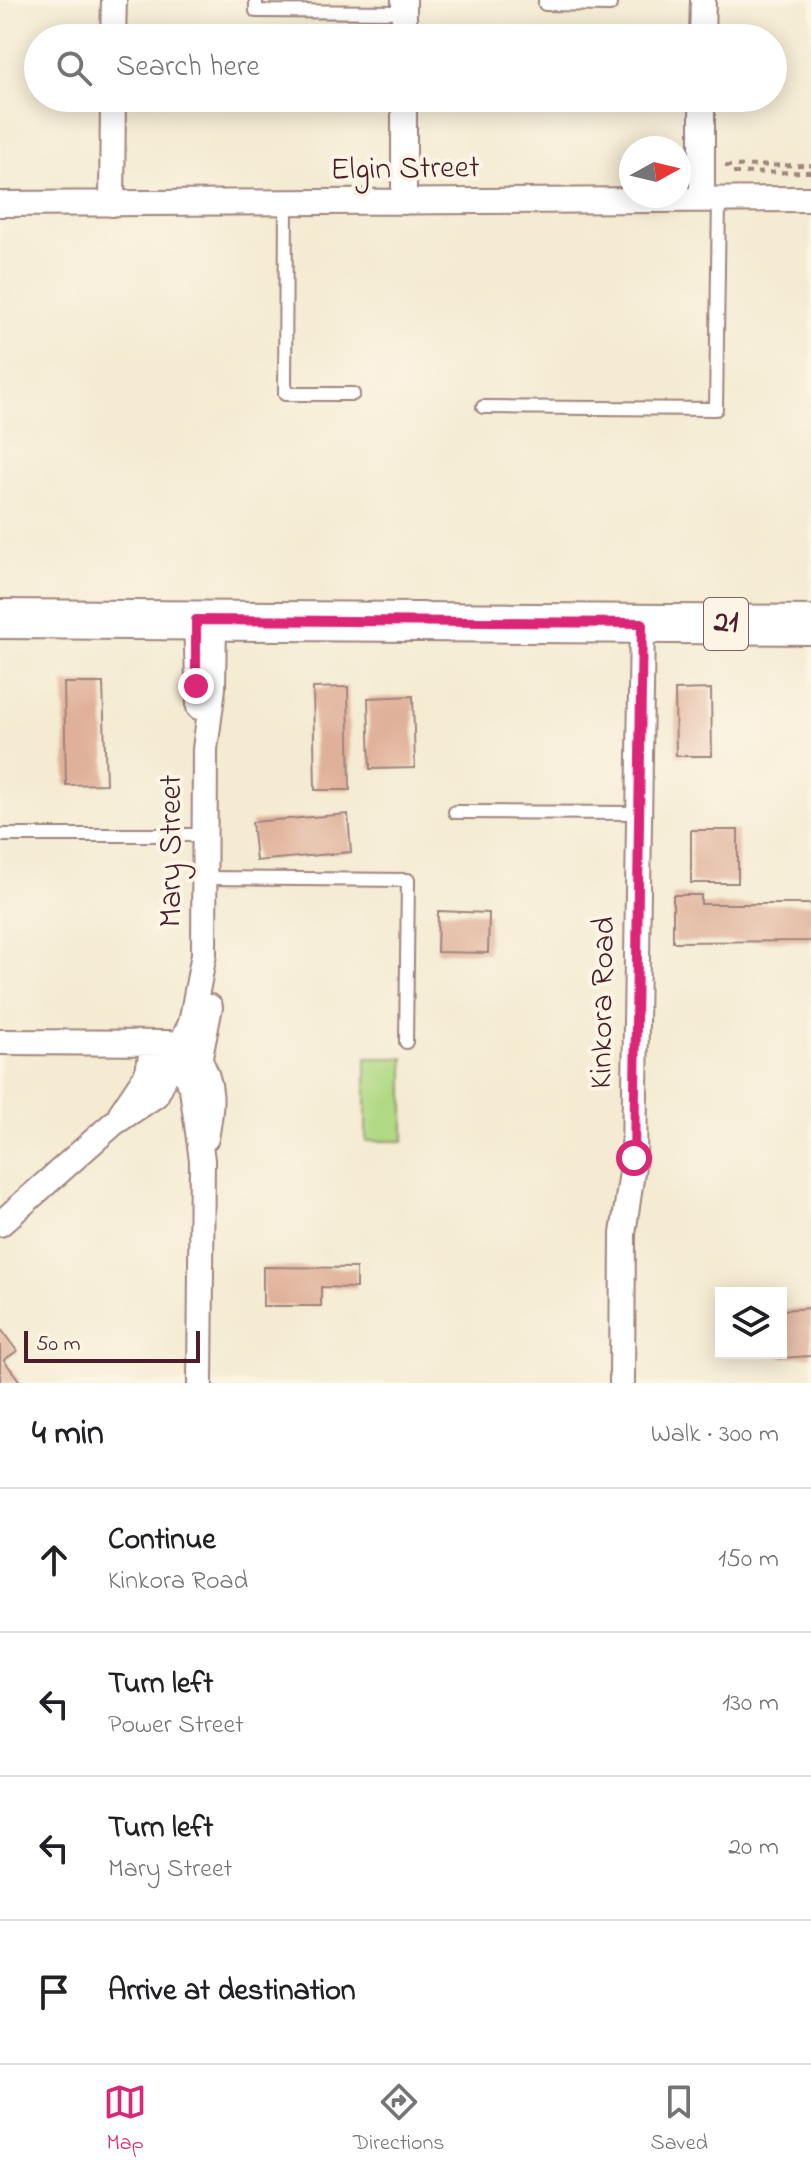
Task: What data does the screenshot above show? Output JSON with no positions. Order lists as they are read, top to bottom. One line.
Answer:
{"streets":{"main road":["21"],"street":["Elgin Street","Mary Street","Kinkora Road"]},"crossings":[["21","Mary Street"],["21","Kinkora Road"]],"scale_bar":"50 m","north":"right","page":{"search":"Search here","scale":"50 m","heading":["4 min","Walk · 300 m"],"list":[["Continue","Kinkora Road","150 m"],["Turn left","Power Street","130 m"],["Turn left","Mary Street","20 m"],"Arrive at destination"],"nav":["Map","Directions","Saved"]}}
